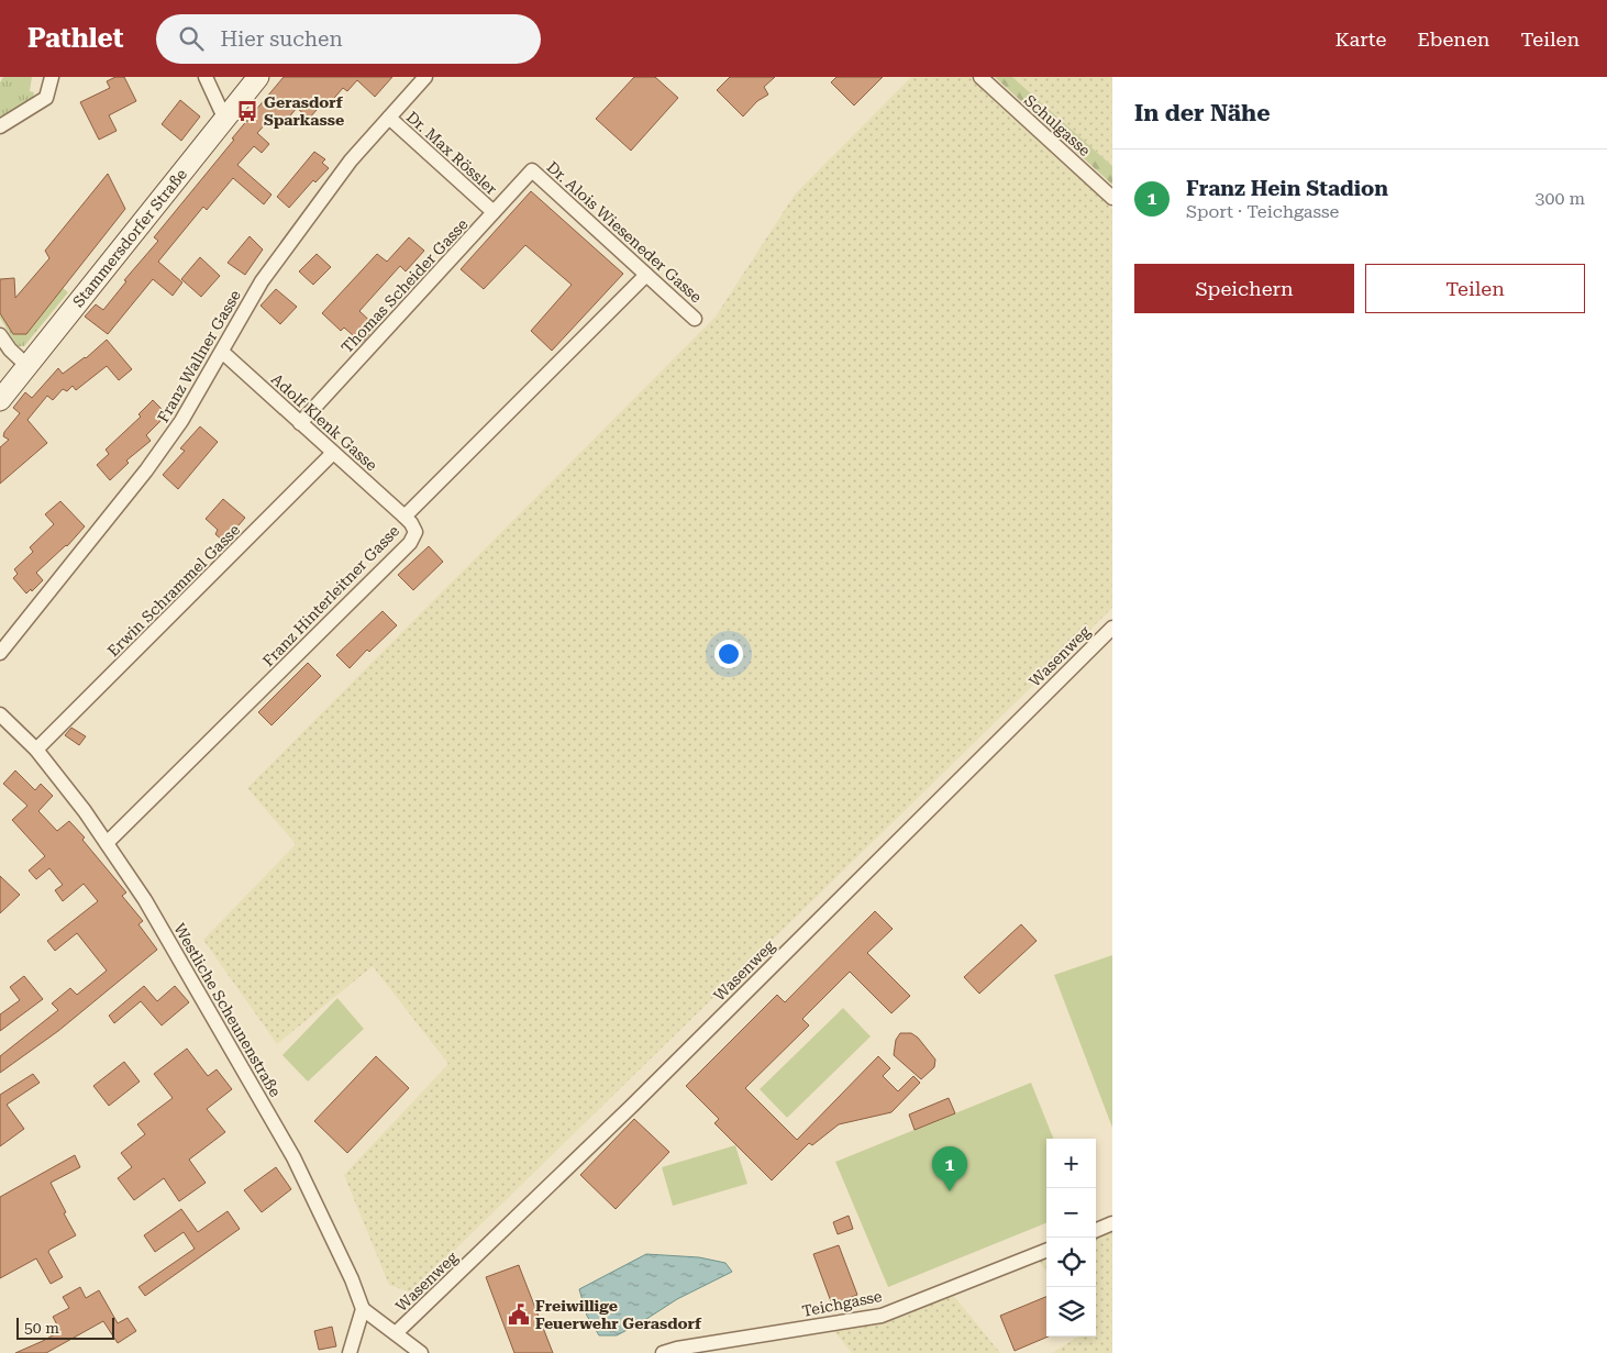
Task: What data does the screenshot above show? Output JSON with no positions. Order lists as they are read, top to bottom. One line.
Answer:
{"streets":{"main road":["Stammersdorfer Straße"],"street":["Schulgasse","Dr. Max Rössler","Dr. Alois Wieseneder Gasse","Thomas Scheider Gasse","Franz Wallner Gasse","Adolf Klenk Gasse","Erwin Schrammel Gasse","Franz Hinterleitner Gasse","Wasenweg","Westliche Scheunenstraße","Teichgasse"]},"crossings":[["Dr. Max Rössler","Thomas Scheider Gasse"],["Dr. Max Rössler","Franz Wallner Gasse"],["Dr. Alois Wieseneder Gasse","Thomas Scheider Gasse"],["Dr. Alois Wieseneder Gasse","Franz Hinterleitner Gasse"],["Thomas Scheider Gasse","Adolf Klenk Gasse"],["Franz Wallner Gasse","Adolf Klenk Gasse"],["Adolf Klenk Gasse","Erwin Schrammel Gasse"],["Adolf Klenk Gasse","Franz Hinterleitner Gasse"],["Erwin Schrammel Gasse","Westliche Scheunenstraße"],["Franz Hinterleitner Gasse","Westliche Scheunenstraße"]],"places":{"bus stop":["Gerasdorf Sparkasse"],"public building":["Freiwillige Feuerwehr Gerasdorf"]},"scale_bar":"50 m","page":{"header":"Pathlet","search":"Hier suchen","nav":["Karte","Ebenen","Teilen"],"heading":"In der Nähe","list":[{"mark":"1","name":"Franz Hein Stadion","note":"Sport · Teichgasse","value":"300 m"}],"buttons":["Speichern","Teilen"],"map_buttons":["+","−"],"pins":"1","scale":"50 m"}}
